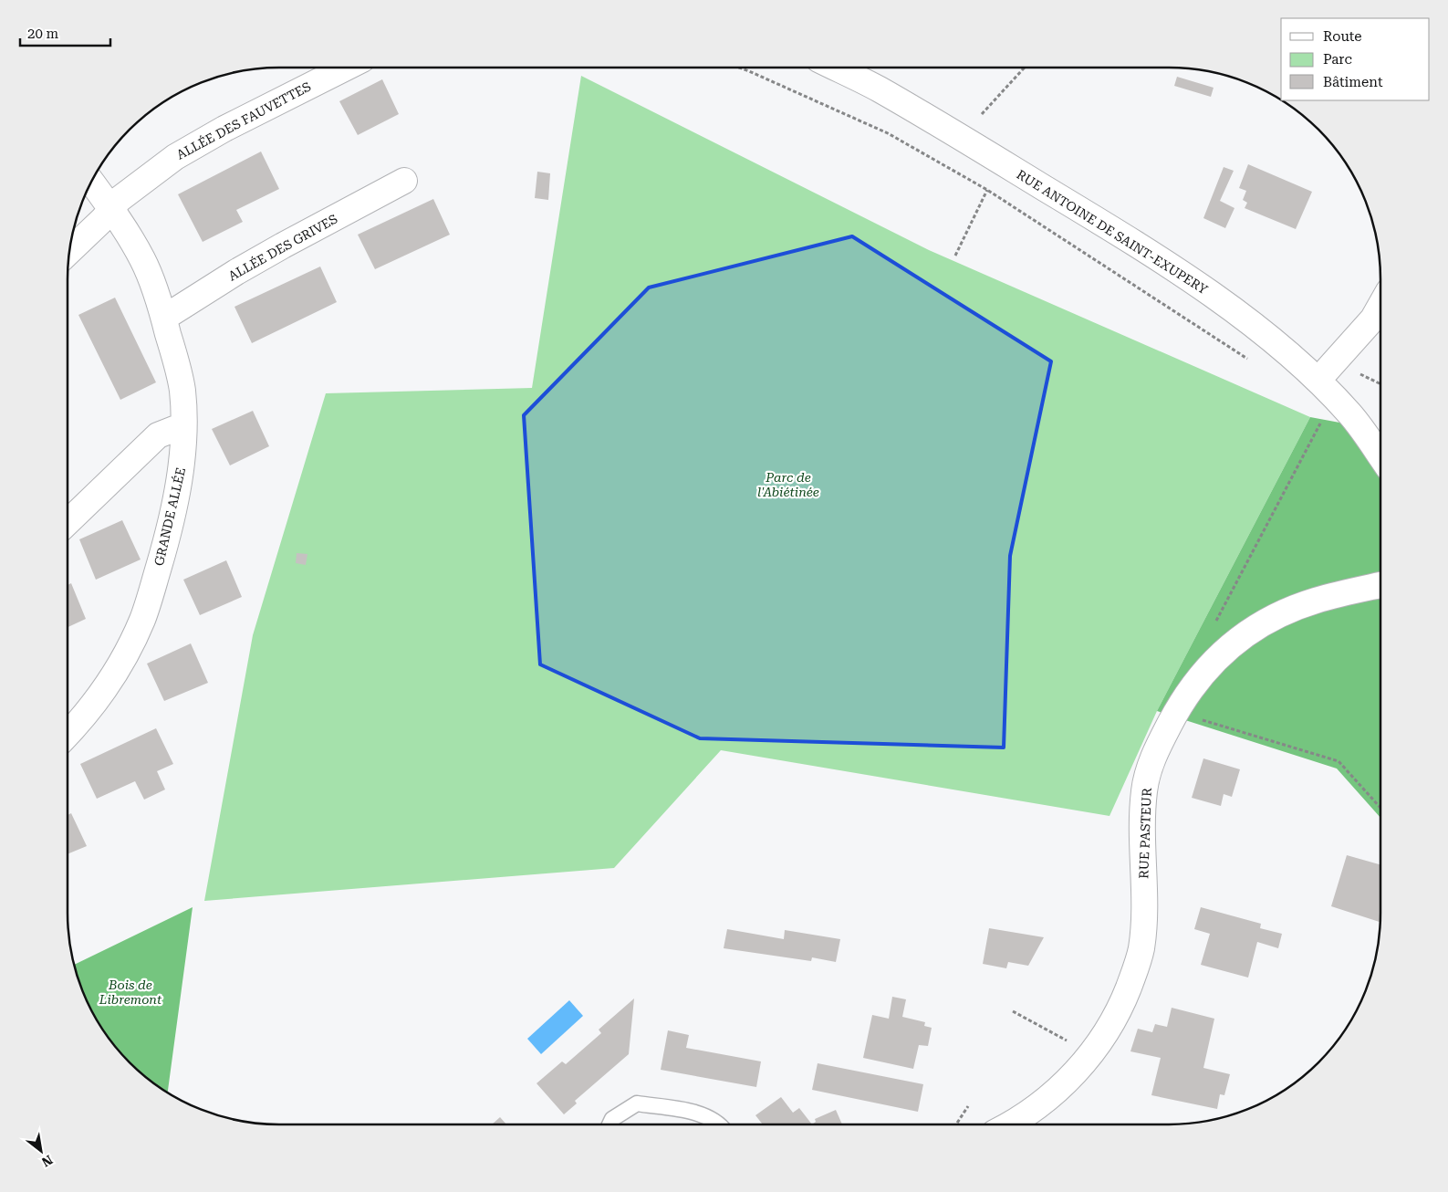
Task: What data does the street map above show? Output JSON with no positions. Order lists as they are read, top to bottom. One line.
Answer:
{"streets":{"street":["ALLÉE DES FAUVETTES","RUE ANTOINE DE SAINT-EXUPERY","ALLÉE DES GRIVES","GRANDE ALLÉE","RUE PASTEUR"]},"crossings":[["ALLÉE DES FAUVETTES","GRANDE ALLÉE"],["ALLÉE DES GRIVES","GRANDE ALLÉE"]],"parks":["Parc de l'Abiétinée","Bois de Libremont"],"legend":["Route","Parc","Bâtiment"],"scale_bar":"20 m","north":"bottom right"}
